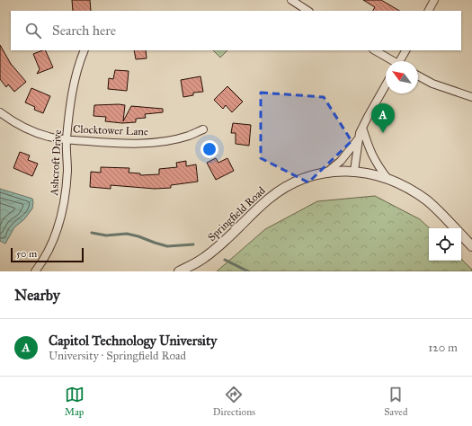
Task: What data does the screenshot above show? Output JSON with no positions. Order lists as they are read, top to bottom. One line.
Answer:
{"streets":{"street":["Clocktower Lane","Ashcroft Drive","Springfield Road"]},"crossings":[["Clocktower Lane","Ashcroft Drive"]],"scale_bar":"50 m","north":"top left","page":{"search":"Search here","pins":"A","scale":"50 m","heading":"Nearby","list":[{"mark":"A","name":"Capitol Technology University","note":"University · Springfield Road","value":"120 m"}],"nav":["Map","Directions","Saved"]}}
